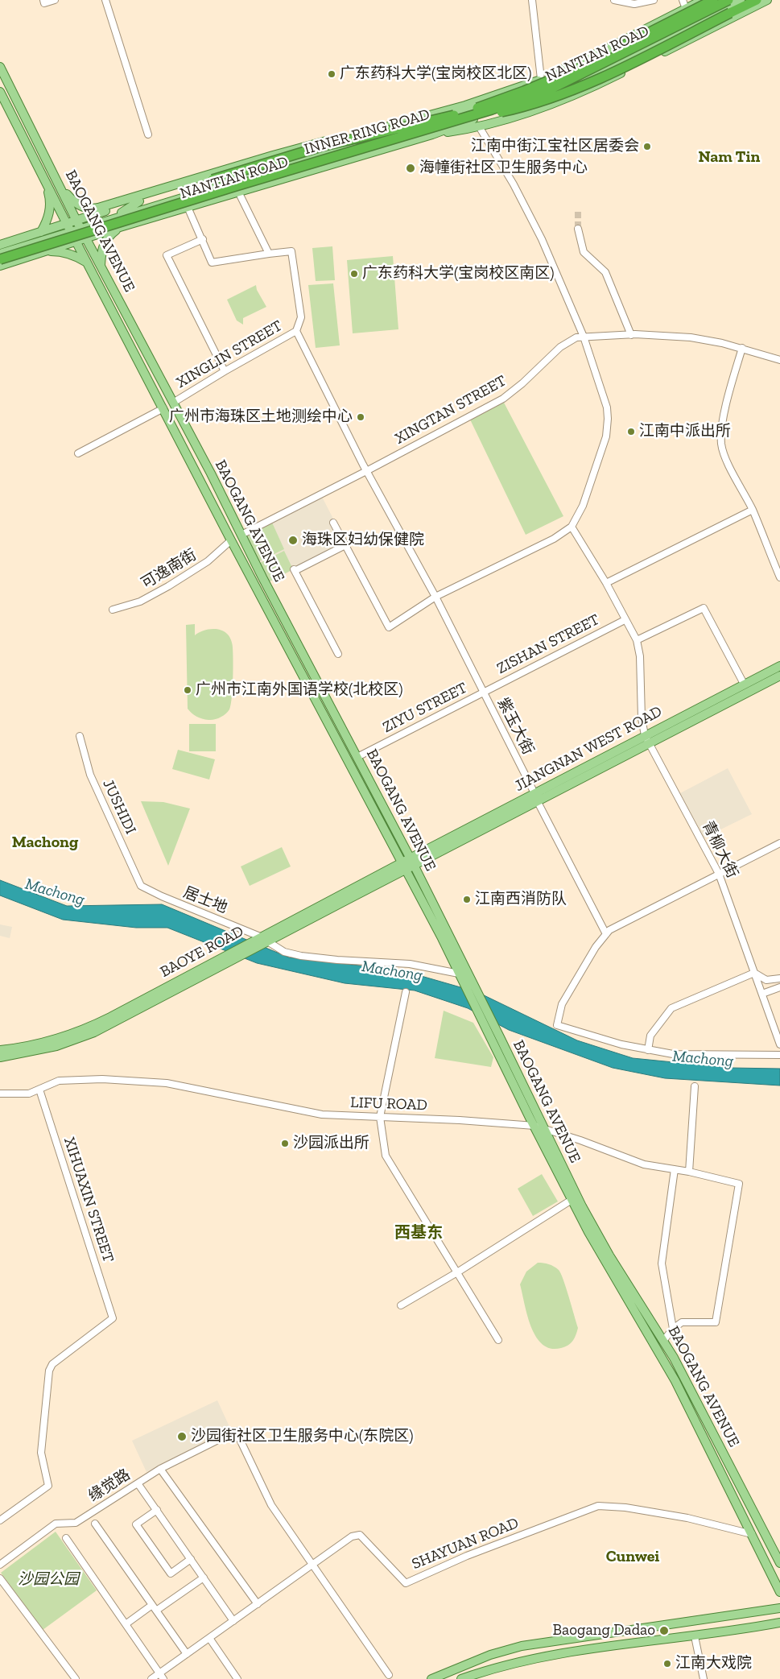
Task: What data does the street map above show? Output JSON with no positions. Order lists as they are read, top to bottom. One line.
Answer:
{"streets":{"highway":["INNER RING ROAD"],"main road":["NANTIAN ROAD","BAOGANG AVENUE","JIANGNAN WEST ROAD","BAOYE ROAD"],"street":["XINGLIN STREET","XINGTAN STREET","可逸南街","ZISHAN STREET","ZIYU STREET","紫玉大街","青柳大街","居士地","LIFU ROAD","XIHUAXIN STREET","缘觉路","SHAYUAN ROAD"]},"crossings":[["NANTIAN ROAD","INNER RING ROAD"],["NANTIAN ROAD","BAOGANG AVENUE"],["BAOGANG AVENUE","XINGLIN STREET"],["BAOGANG AVENUE","XINGTAN STREET"],["BAOGANG AVENUE","可逸南街"],["BAOGANG AVENUE","ZIYU STREET"],["BAOGANG AVENUE","JIANGNAN WEST ROAD"],["BAOGANG AVENUE","居士地"],["BAOGANG AVENUE","BAOYE ROAD"],["BAOGANG AVENUE","LIFU ROAD"],["BAOGANG AVENUE","SHAYUAN ROAD"],["XINGLIN STREET","紫玉大街"],["XINGTAN STREET","紫玉大街"],["ZISHAN STREET","ZIYU STREET"],["ZISHAN STREET","紫玉大街"],["ZIYU STREET","紫玉大街"],["紫玉大街","JIANGNAN WEST ROAD"],["JIANGNAN WEST ROAD","BAOYE ROAD"],["居士地","BAOYE ROAD"],["LIFU ROAD","XIHUAXIN STREET"],["缘觉路","SHAYUAN ROAD"]],"districts":["Nam Tin","Machong","西基东","Cunwei"],"water":["Machong"],"parks":["沙园公园"],"places":["广东药科大学(宝岗校区北区)","江南中街江宝社区居委会","海幢街社区卫生服务中心","广东药科大学(宝岗校区南区)","广州市海珠区土地测绘中心","江南中派出所","海珠区妇幼保健院","广州市江南外国语学校(北校区)","江南西消防队","沙园派出所","沙园街社区卫生服务中心(东院区)","Baogang Dadao","江南大戏院"]}
